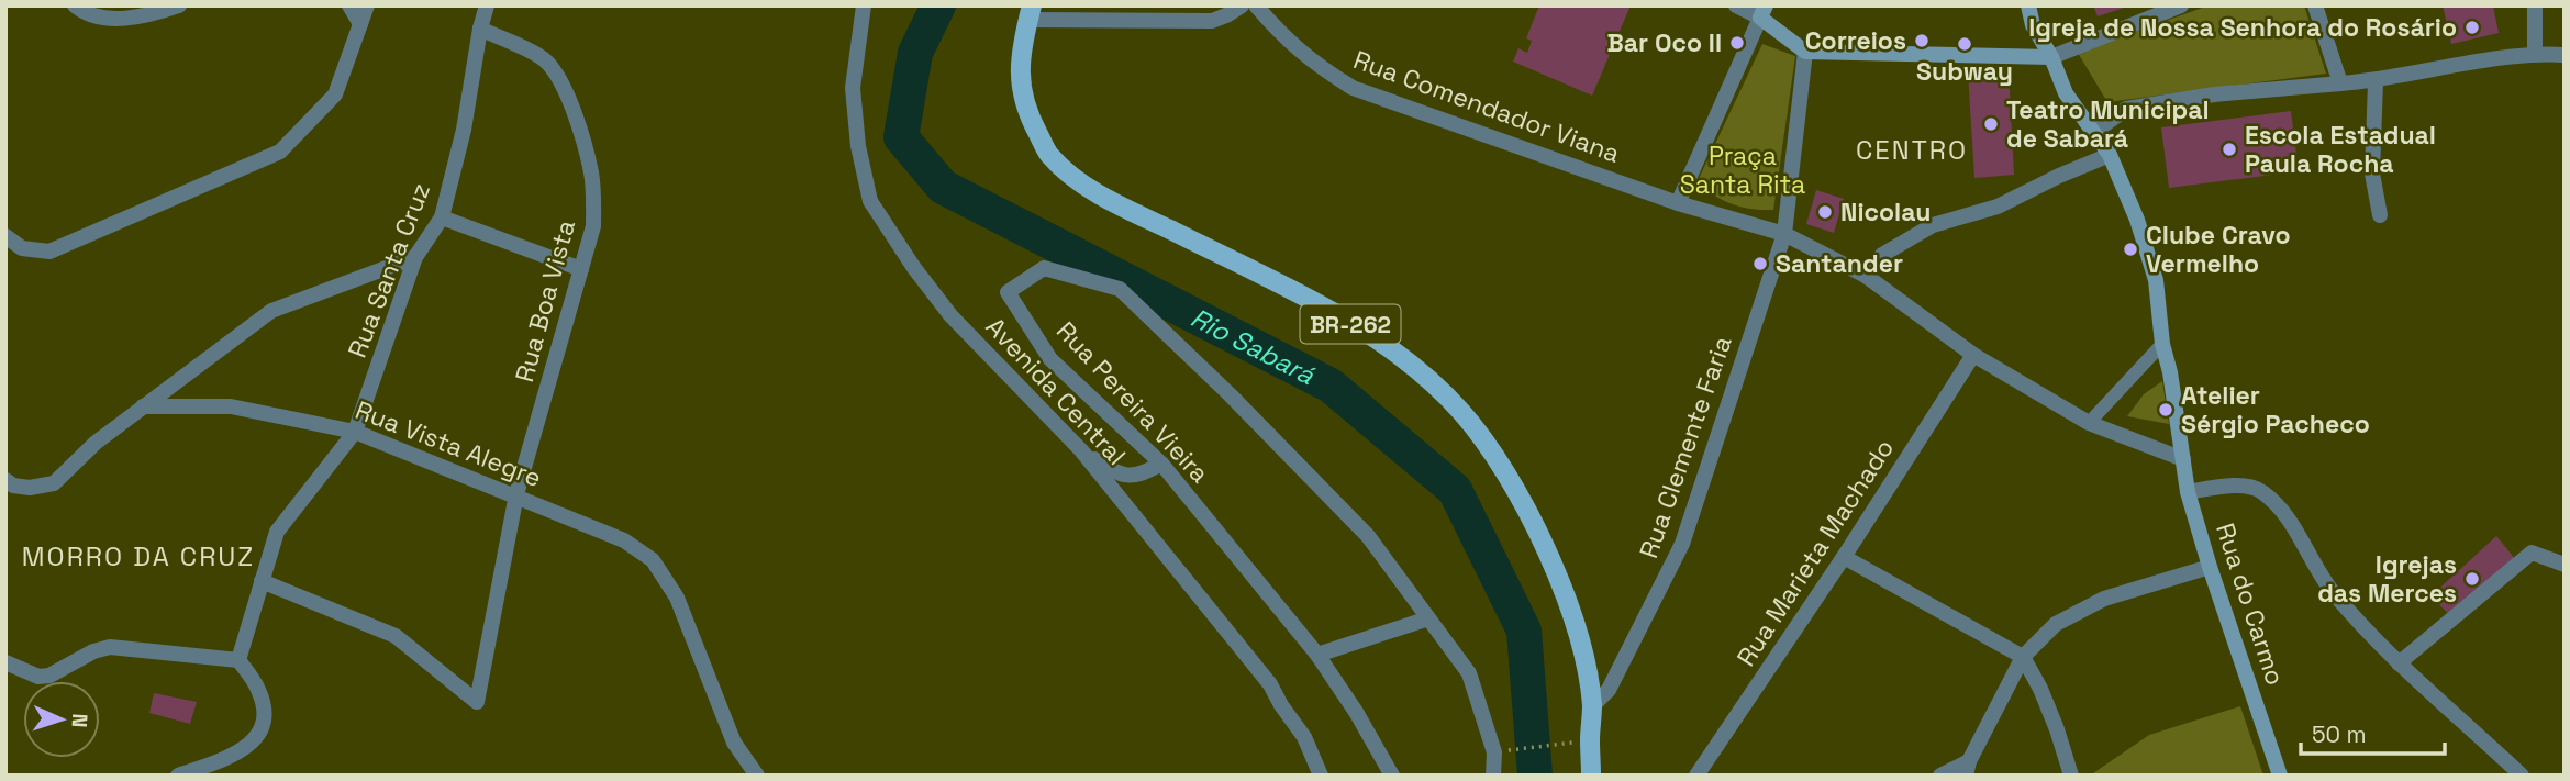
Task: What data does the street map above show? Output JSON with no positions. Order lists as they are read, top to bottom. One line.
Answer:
{"streets":{"main road":["BR-262","Rua do Carmo"],"street":["Rua Comendador Viana","Rua Santa Cruz","Rua Boa Vista","Avenida Central","Rua Pereira Vieira","Rua Vista Alegre","Rua Clemente Faria","Rua Marieta Machado"]},"crossings":[["Rua Santa Cruz","Rua Boa Vista"],["Rua Santa Cruz","Rua Vista Alegre"],["Rua Boa Vista","Rua Vista Alegre"],["BR-262","Rua Clemente Faria"]],"districts":["CENTRO","MORRO DA CRUZ"],"water":["Rio Sabará"],"parks":["Praça Santa Rita"],"places":["Igreja de Nossa Senhora do Rosário","Correios","Bar Oco II","Subway","Teatro Municipal de Sabará","Escola Estadual Paula Rocha","Nicolau","Clube Cravo Vermelho","Santander","Atelier Sérgio Pacheco","Igrejas das Merces"],"scale_bar":"50 m","north":"right"}
